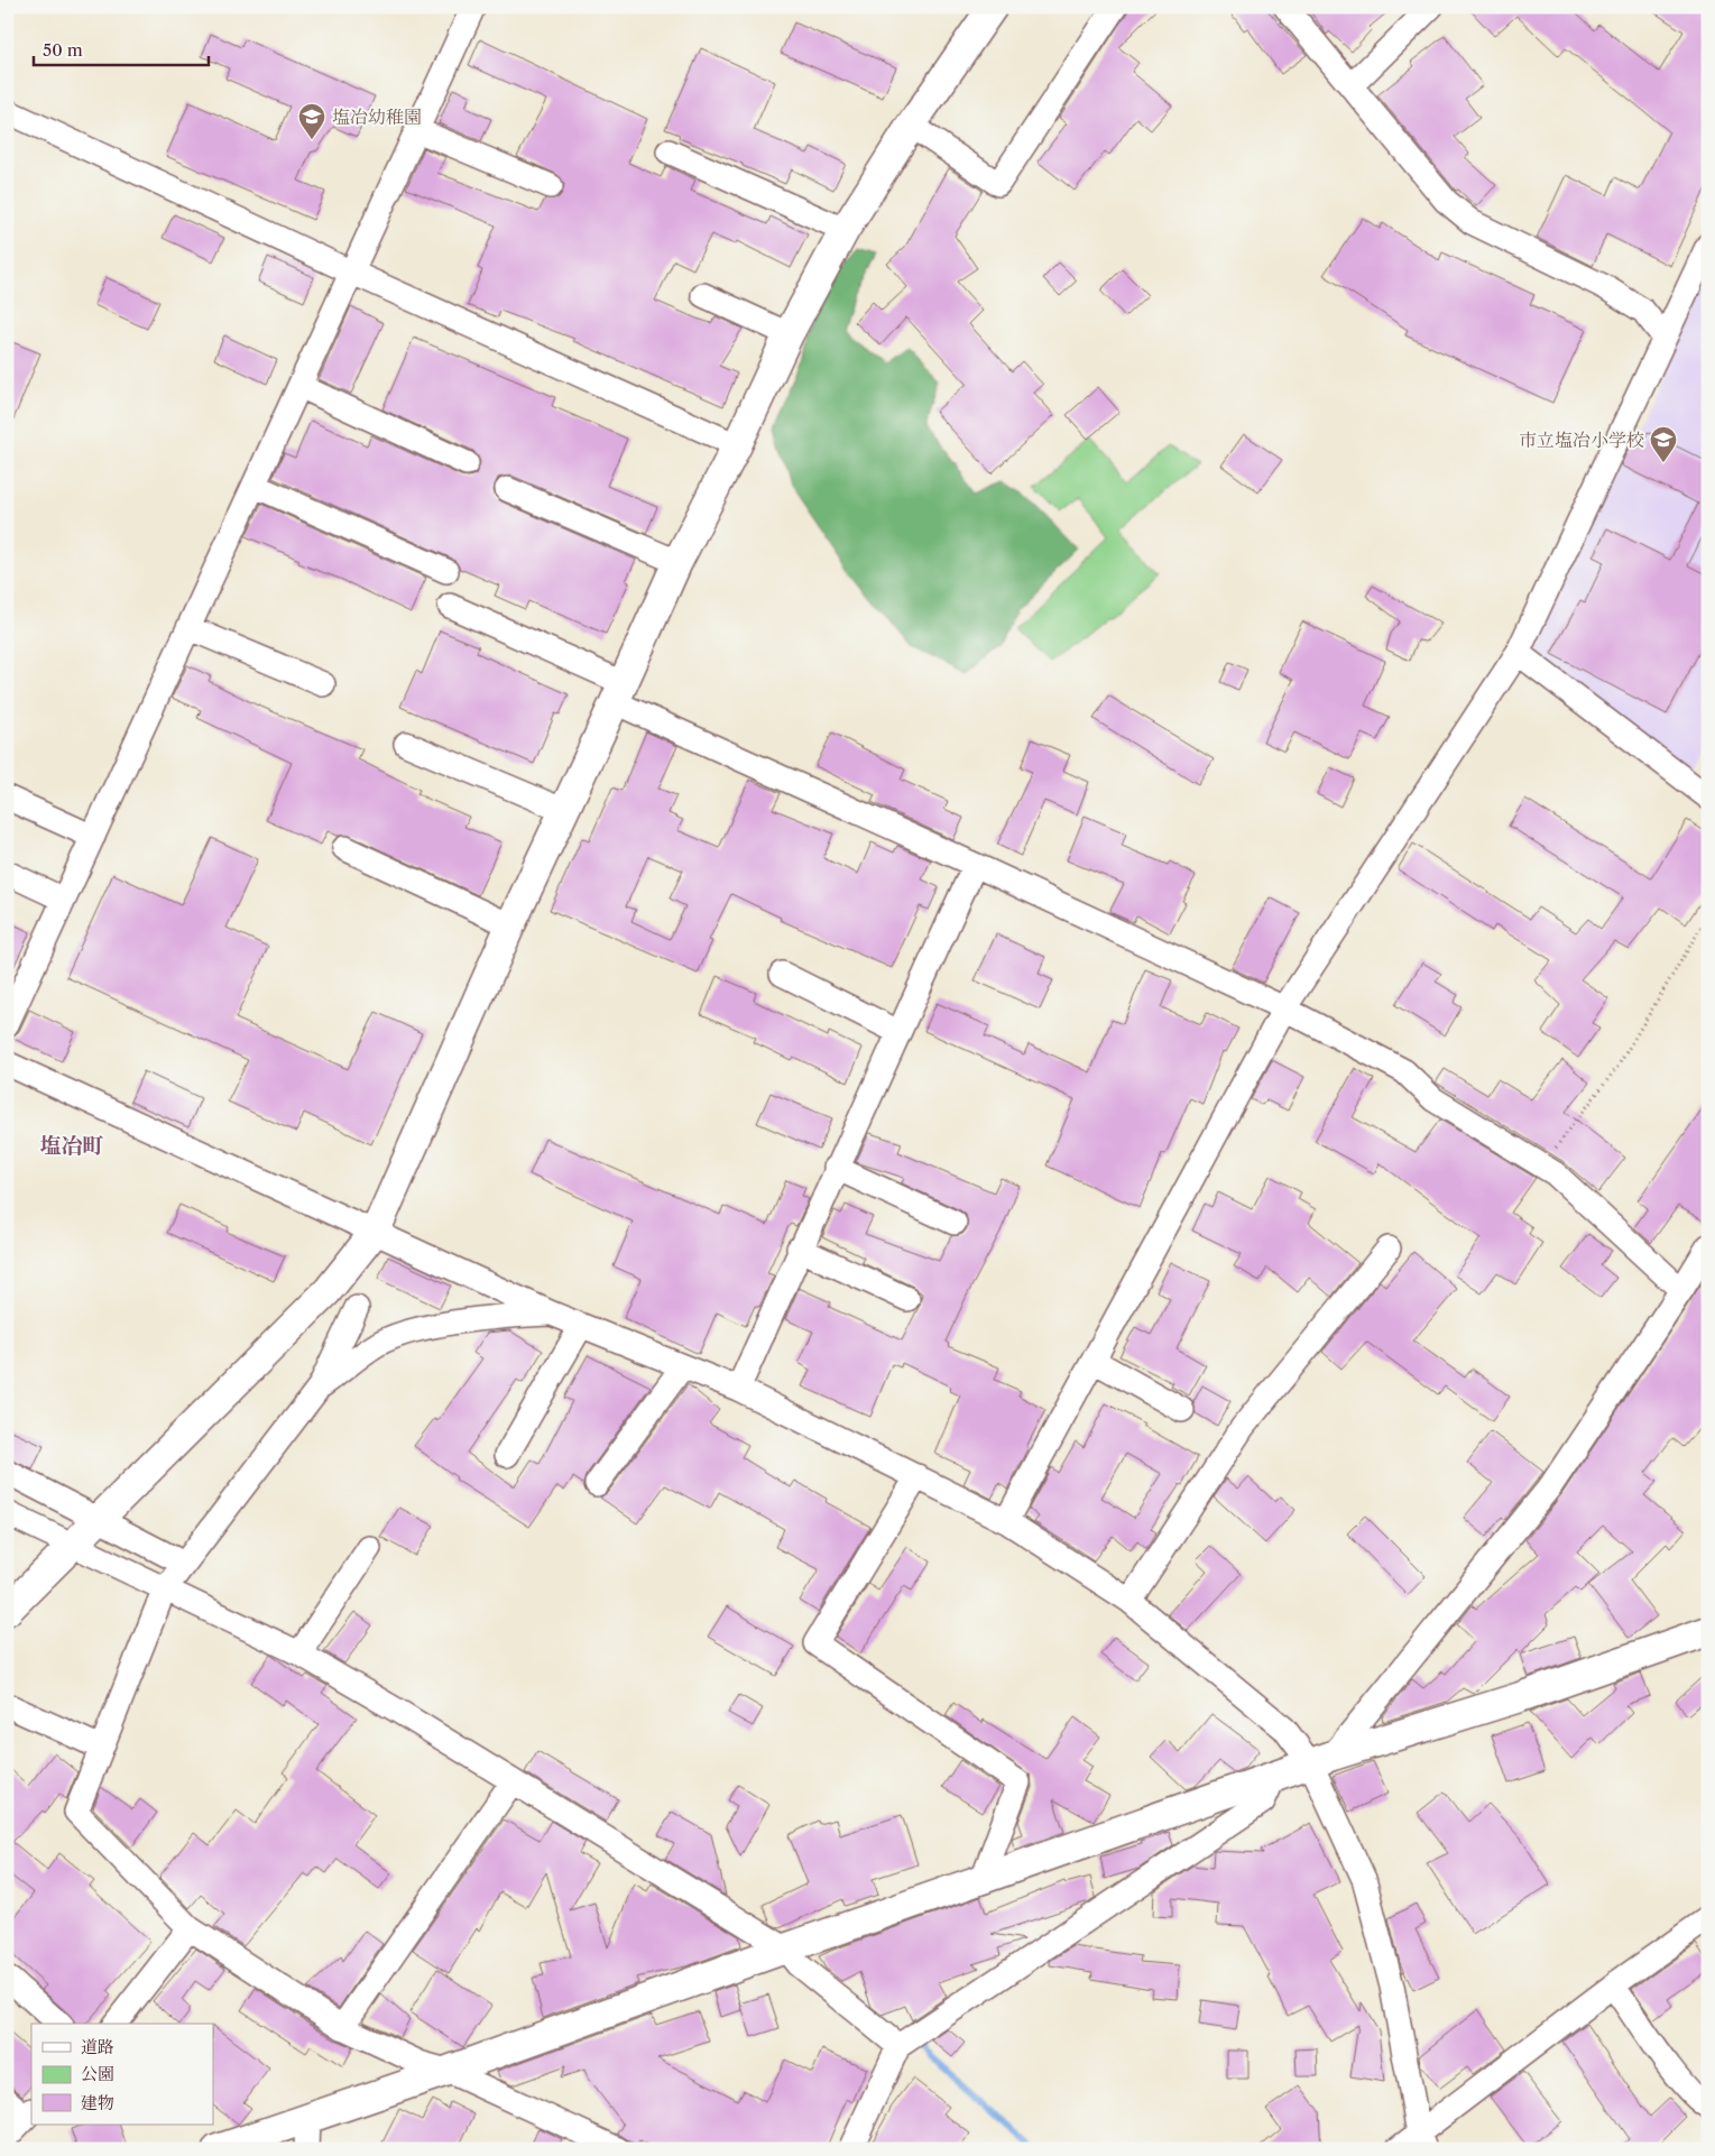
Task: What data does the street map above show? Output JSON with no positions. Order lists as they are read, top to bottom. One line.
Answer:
{"districts":["塩冶町"],"places":{"school or university":["塩冶幼稚園","市立塩冶小学校"]},"legend":["道路","公園","建物"],"scale_bar":"50 m"}
